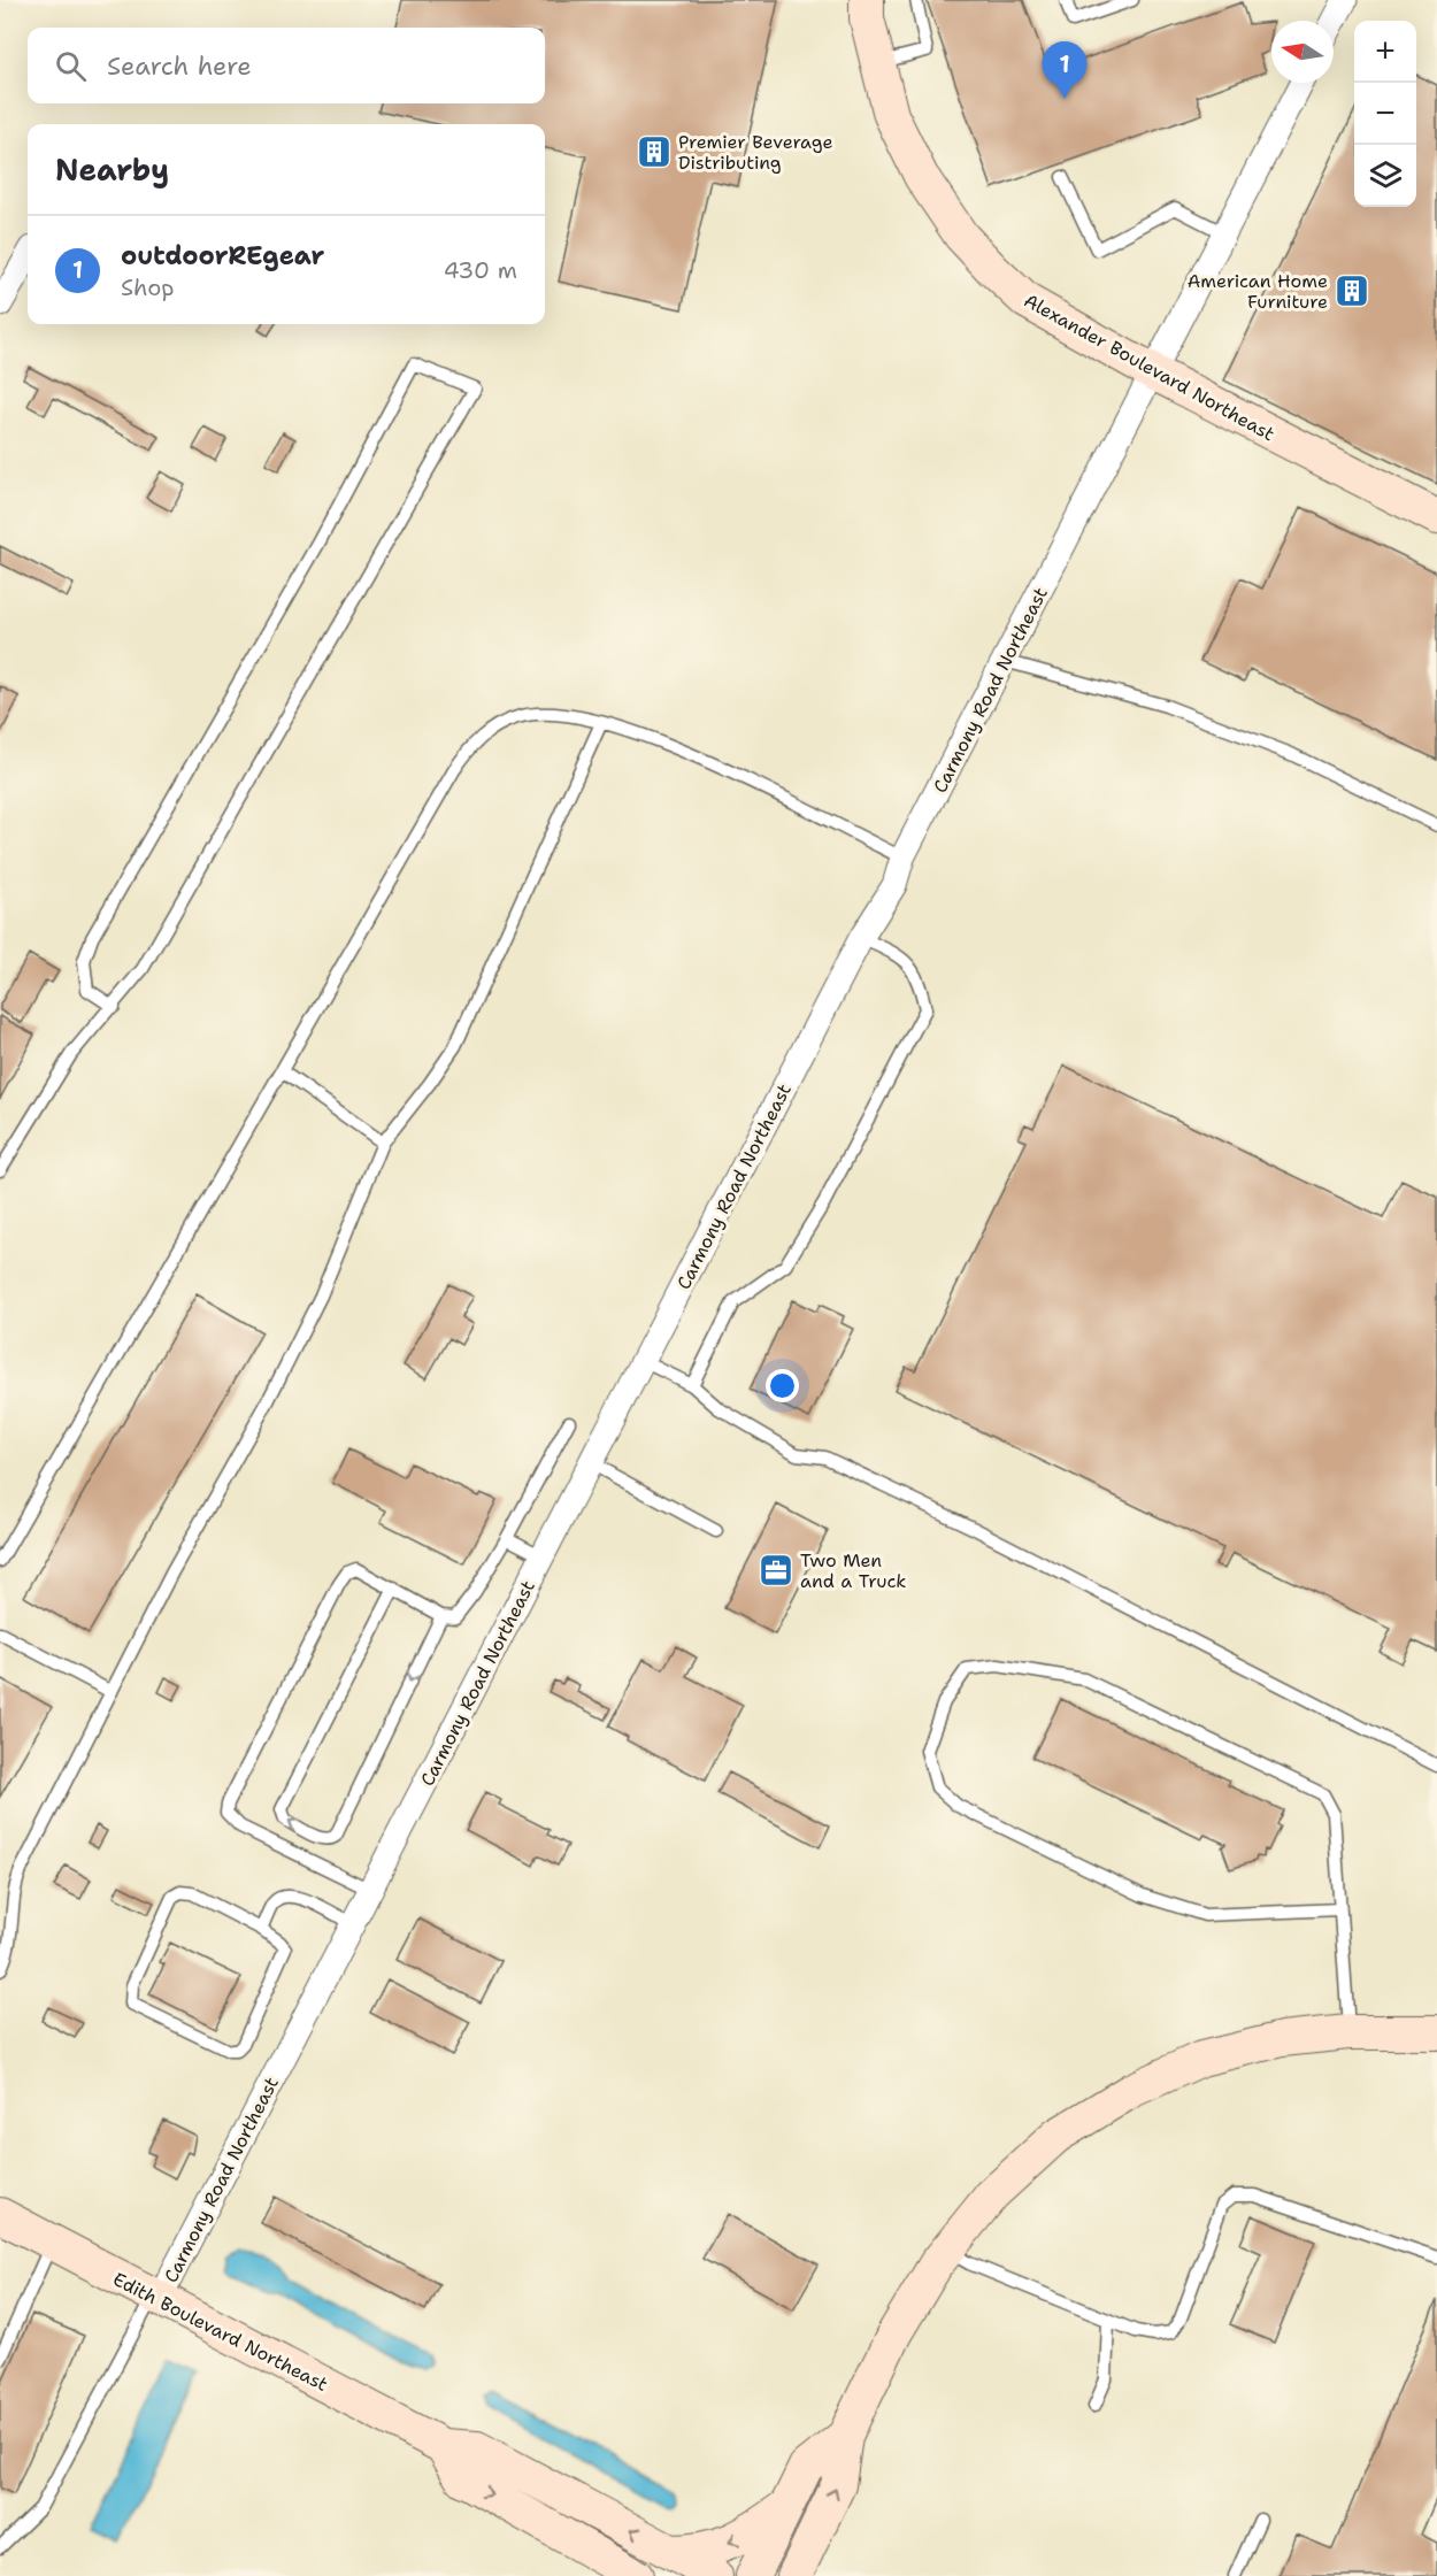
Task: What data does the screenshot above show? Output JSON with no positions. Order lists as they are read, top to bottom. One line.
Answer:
{"streets":{"street":["Alexander Boulevard Northeast","Carmony Road Northeast","Edith Boulevard Northeast"]},"crossings":[["Alexander Boulevard Northeast","Carmony Road Northeast"],["Carmony Road Northeast","Edith Boulevard Northeast"]],"places":{"building":["Premier Beverage Distributing","American Home Furniture"],"office":["Two Men and a Truck"]},"north":"left","page":{"map_buttons":["+","−"],"search":"Search here","pins":"1","heading":"Nearby","list":[{"mark":"1","name":"outdoorREgear","note":"Shop","value":"430 m"}]}}
